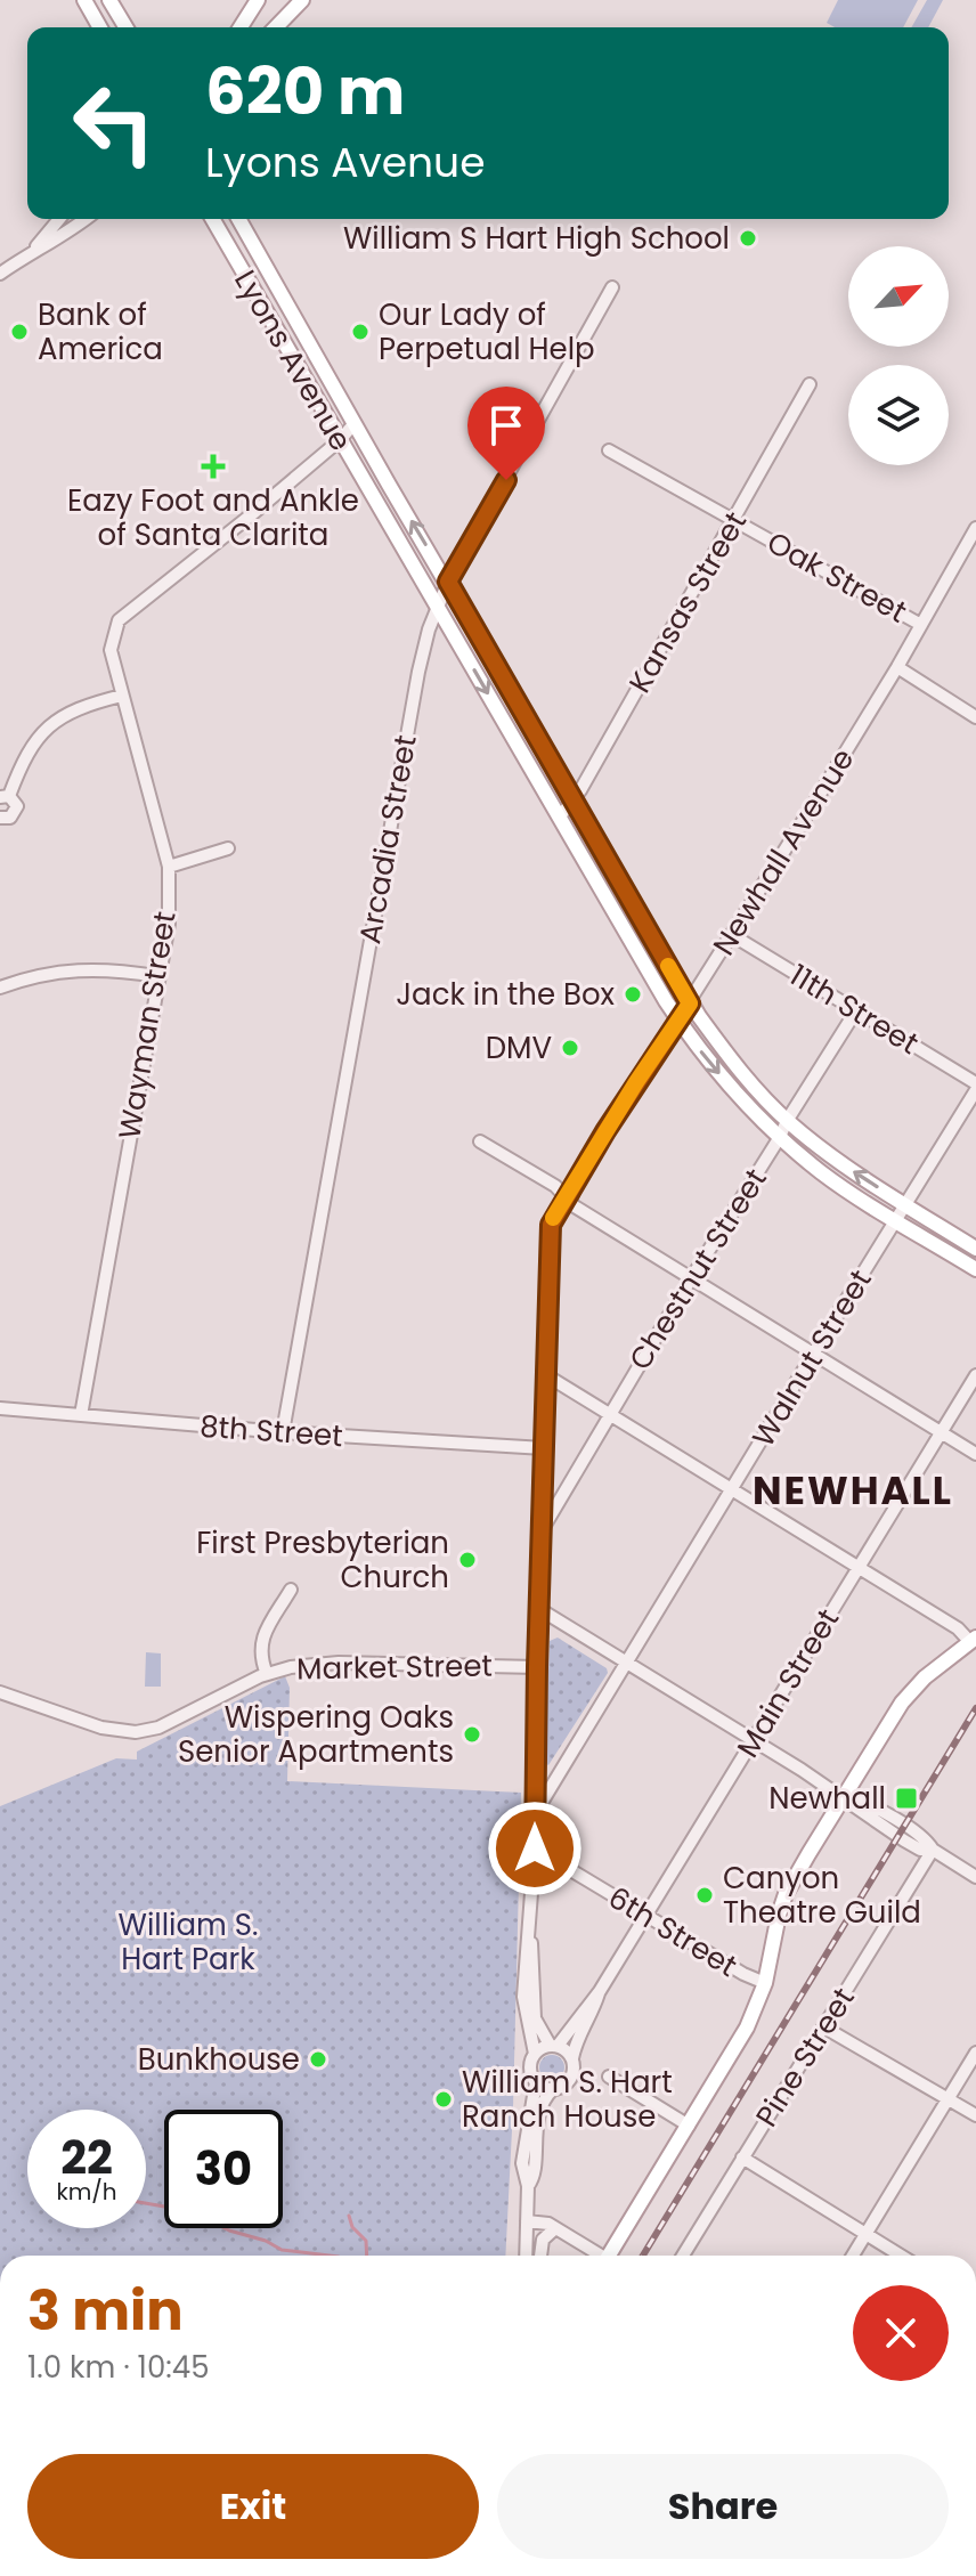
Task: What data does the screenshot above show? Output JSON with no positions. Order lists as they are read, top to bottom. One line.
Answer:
{"streets":{"main road":["Lyons Avenue"],"street":["Oak Street","Kansas Street","Arcadia Street","Newhall Avenue","11th Street","Wayman Street","Chestnut Street","Walnut Street","8th Street","Market Street","Main Street","6th Street","Pine Street"]},"crossings":[["Lyons Avenue","Kansas Street"],["Lyons Avenue","Arcadia Street"],["Lyons Avenue","Newhall Avenue"],["Lyons Avenue","Wayman Street"],["Lyons Avenue","Chestnut Street"],["Lyons Avenue","Walnut Street"],["Oak Street","Kansas Street"],["Oak Street","Newhall Avenue"],["Arcadia Street","8th Street"],["Newhall Avenue","11th Street"],["Newhall Avenue","Chestnut Street"],["Newhall Avenue","Walnut Street"],["Newhall Avenue","8th Street"],["Newhall Avenue","Market Street"],["Newhall Avenue","Main Street"],["Newhall Avenue","6th Street"],["11th Street","Chestnut Street"],["11th Street","Walnut Street"],["Wayman Street","8th Street"],["Main Street","6th Street"]],"districts":["NEWHALL"],"parks":["William S. Hart Park"],"places":{"other":["William S Hart High School","Bank of America","Our Lady of Perpetual Help","Jack in the Box","DMV","First Presbyterian Church","Wispering Oaks Senior Apartments","Canyon Theatre Guild","Bunkhouse","William S. Hart Ranch House"],"health":["Eazy Foot and Ankle of Santa Clarita"],"transit":["Newhall"]},"north":"top right","page":{"turn":["620 m","Lyons Avenue"],"speed":"22 km/h","limit":"30","heading":["3 min","1.0 km · 10:45"],"buttons":["Exit","Share"]}}
